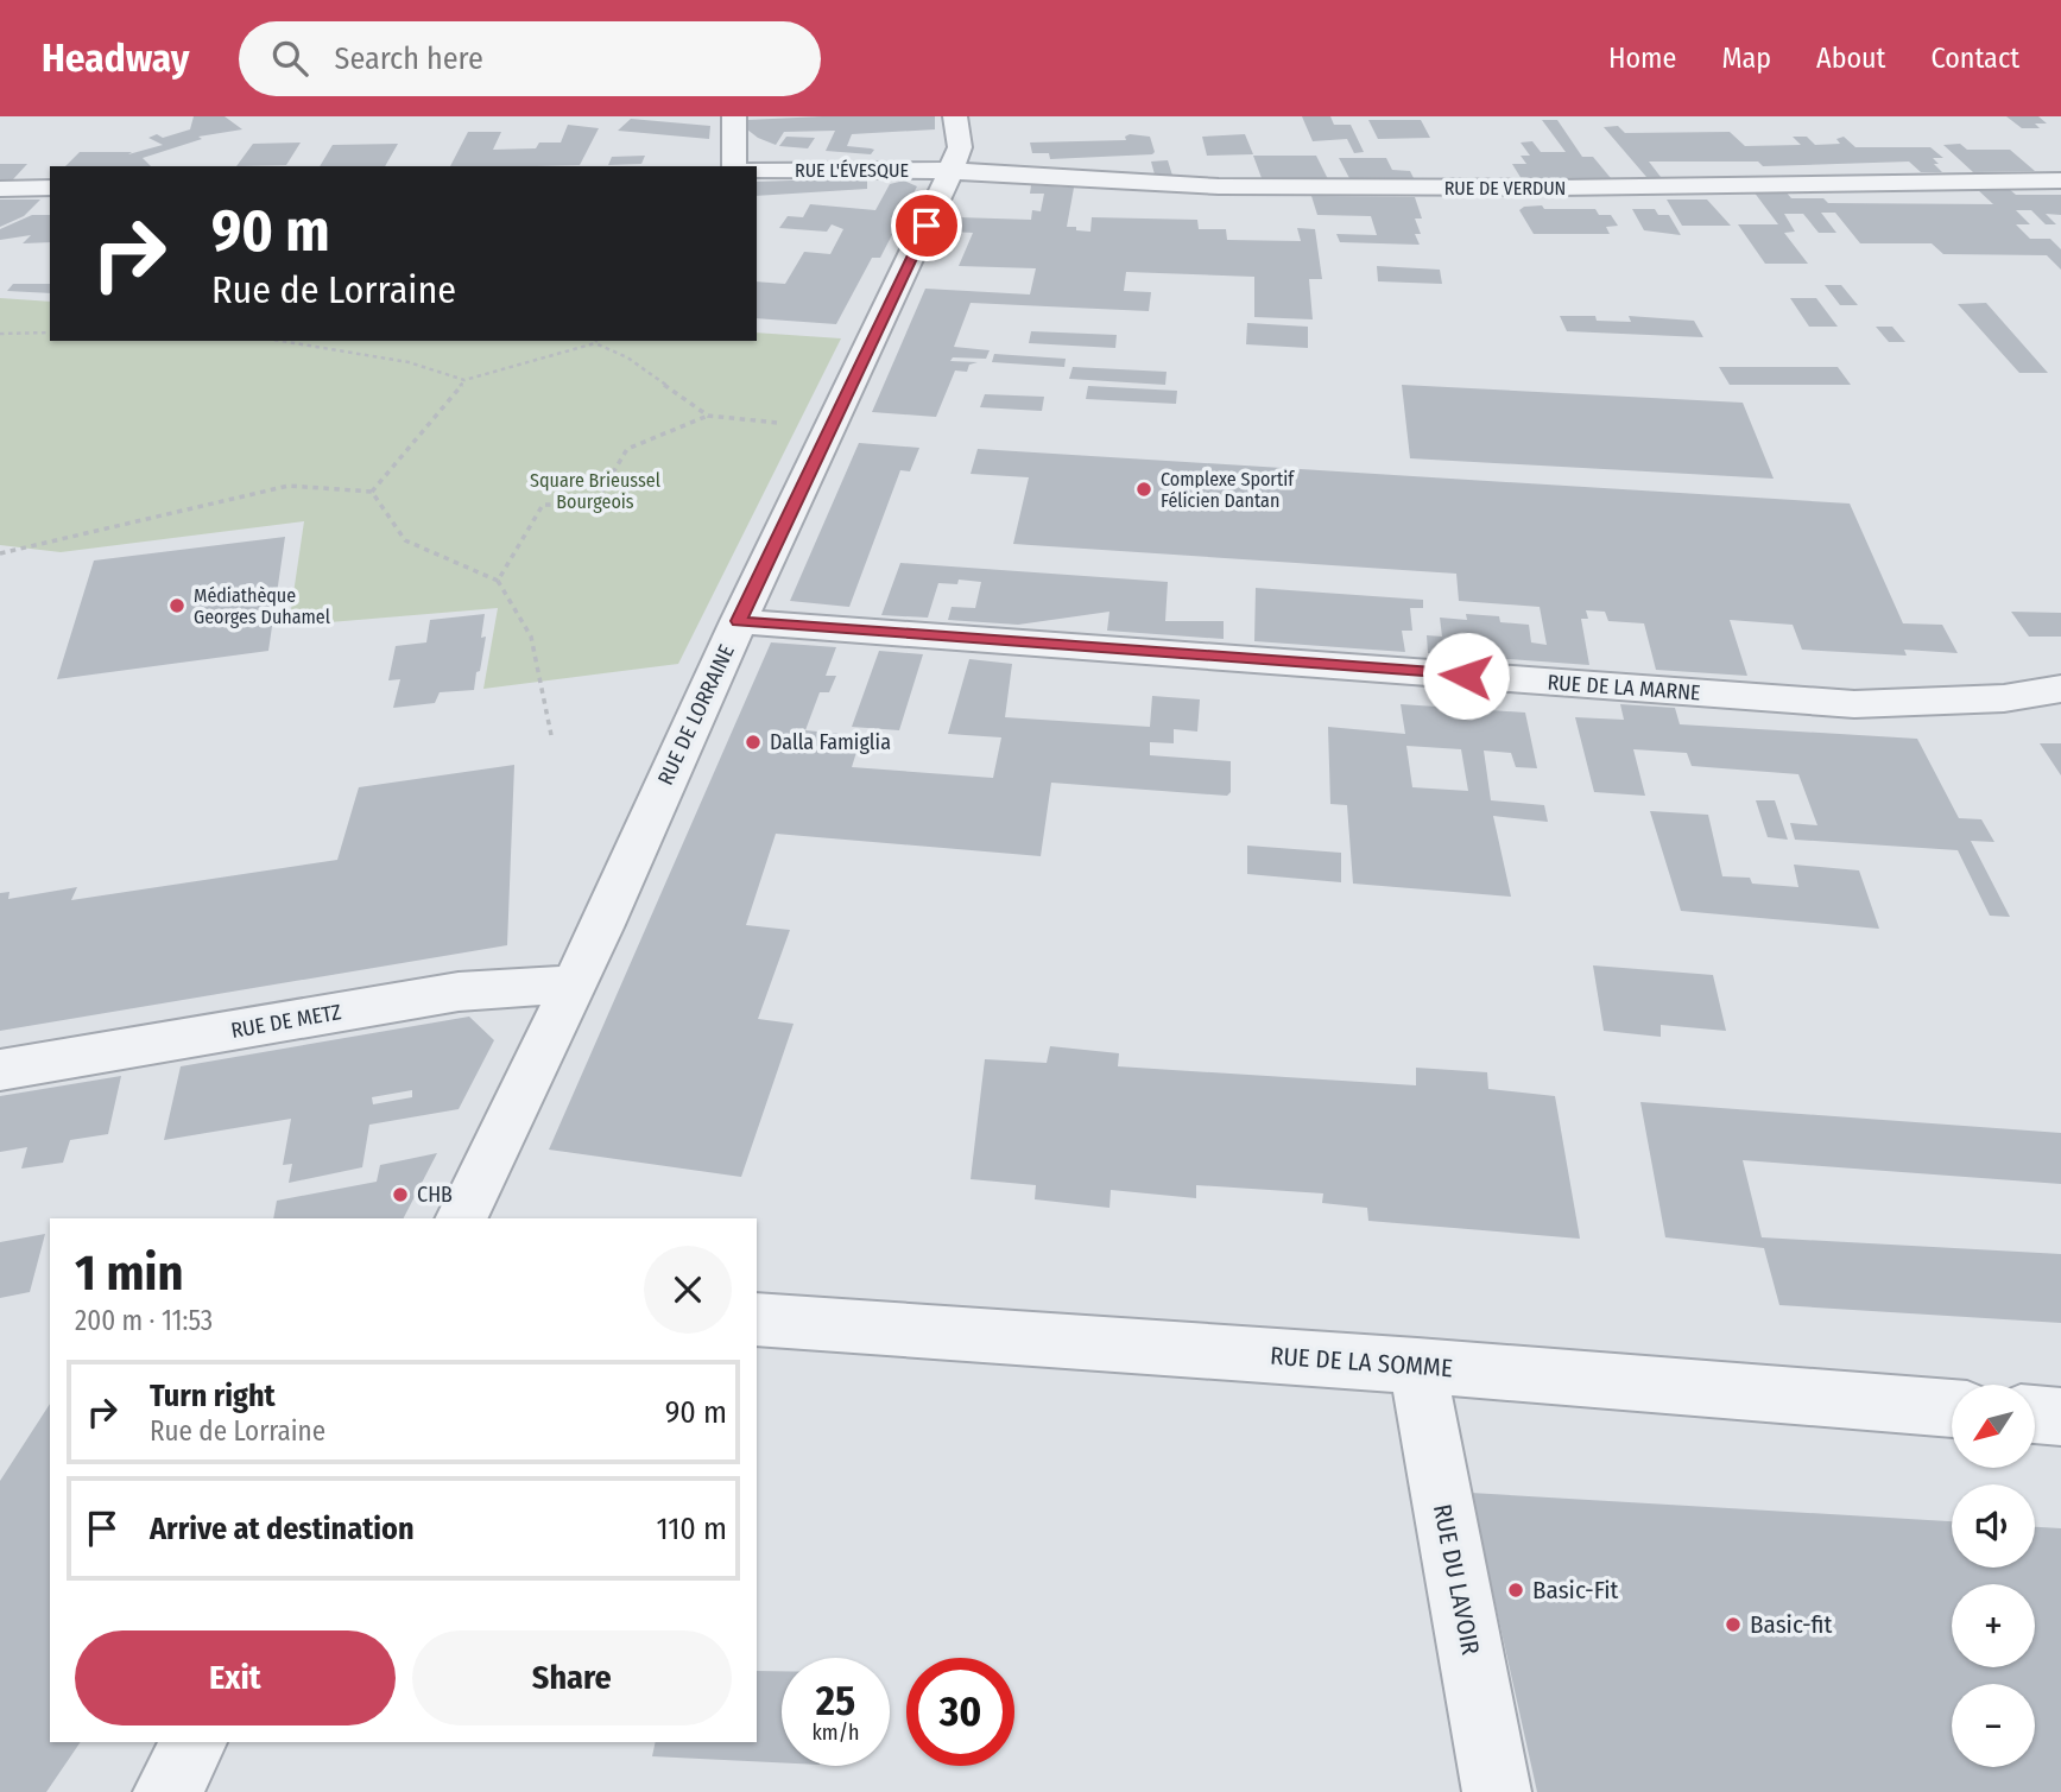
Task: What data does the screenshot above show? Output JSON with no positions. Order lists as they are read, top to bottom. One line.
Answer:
{"streets":{"street":["RUE L'ÉVESQUE","RUE DE VERDUN","RUE DE LA MARNE","RUE DE LORRAINE","RUE DE METZ","RUE DE LA SOMME","RUE DU LAVOIR"]},"crossings":[["RUE L'ÉVESQUE","RUE DE VERDUN"],["RUE L'ÉVESQUE","RUE DE LORRAINE"],["RUE DE VERDUN","RUE DE LORRAINE"],["RUE DE LA MARNE","RUE DE LORRAINE"],["RUE DE LORRAINE","RUE DE METZ"],["RUE DE LA SOMME","RUE DU LAVOIR"]],"parks":["Square Brieussel Bourgeois"],"places":["Complexe Sportif Félicien Dantan","Médiathèque Georges Duhamel","Dalla Famiglia","CHB","Basic-Fit","Basic-fit"],"north":"bottom left","page":{"header":"Headway","search":"Search here","nav":["Home","Map","About","Contact"],"turn":["90 m","Rue de Lorraine"],"heading":["1 min","200 m · 11:53"],"list":[{"name":"Turn right","note":"Rue de Lorraine","value":"90 m"},{"name":"Arrive at destination","value":"110 m"}],"map_buttons":["+","−"],"buttons":["Exit","Share"],"speed":"25 km/h","limit":"30"}}
